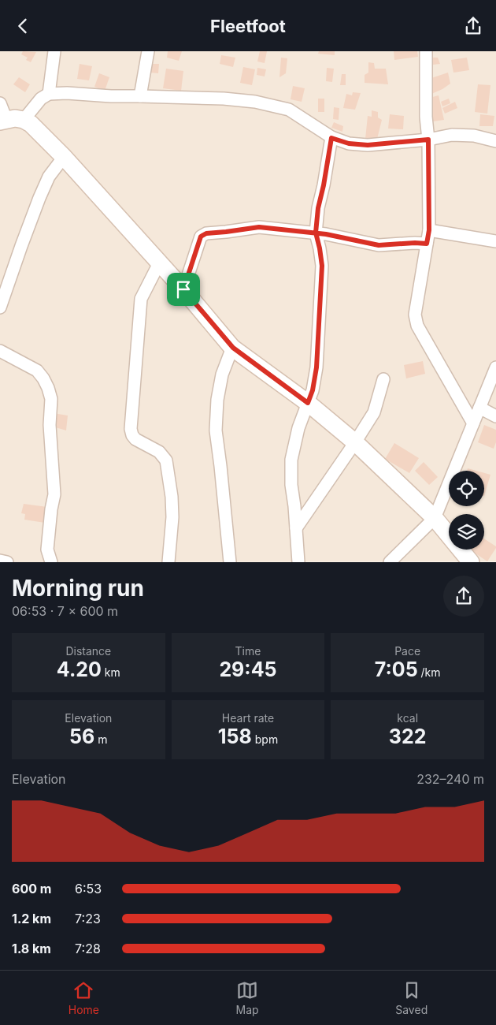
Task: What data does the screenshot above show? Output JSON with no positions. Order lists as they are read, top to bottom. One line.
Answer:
{"page":{"header":"Fleetfoot","heading":["Morning run","06:53 · 7 × 600 m"],"stats":[["Distance","4.20 km"],["Time","29:45"],["Pace","7:05 /km"],["Elevation","56 m"],["Heart rate","158 bpm"],["kcal","322"]],"chart":["Elevation","232–240 m"],"list":[{"name":"600 m","note":"6:53"},{"name":"1.2 km","note":"7:23"},{"name":"1.8 km","note":"7:28"}],"tabs":["Home","Map","Saved"]}}
